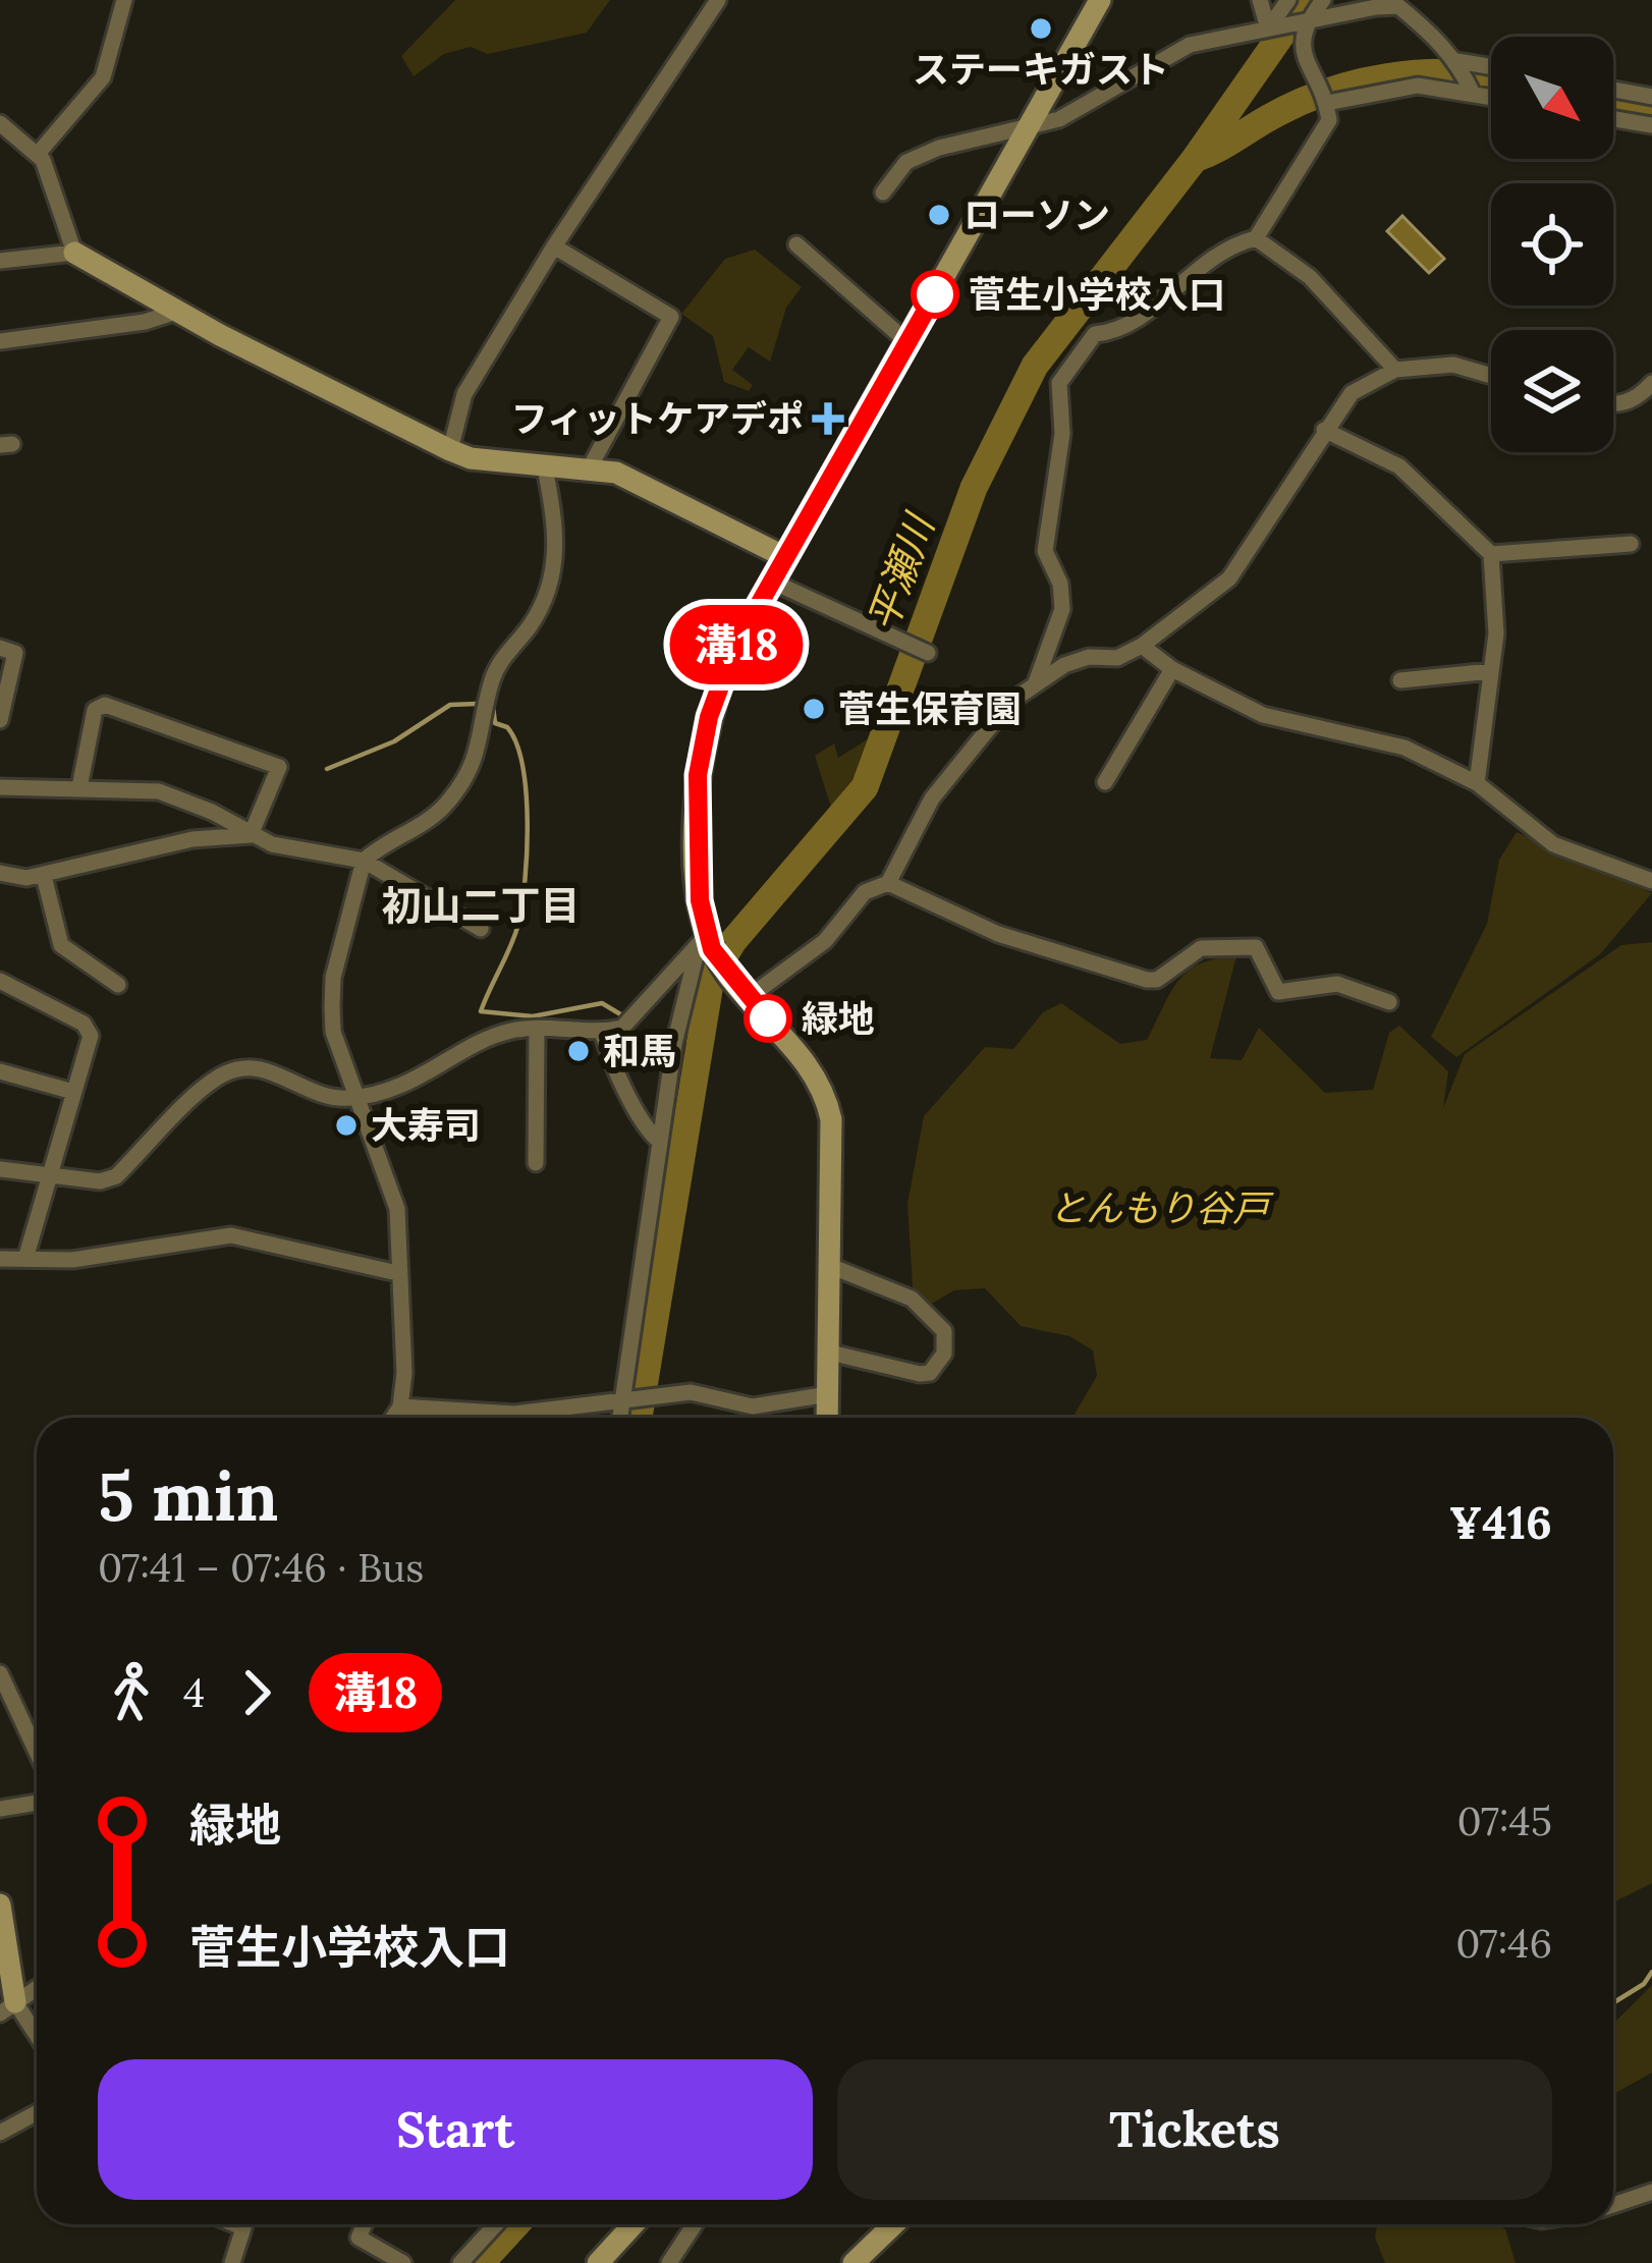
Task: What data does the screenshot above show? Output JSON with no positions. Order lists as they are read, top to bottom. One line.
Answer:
{"districts":["初山二丁目"],"water":["平瀬川"],"parks":["とんもり谷戸"],"places":{"other":["ステーキガスト","ローソン","菅生小学校入口","菅生保育園","緑地","和馬","大寿司"],"health":["フィットケアデポ"]},"lines":["bus line 溝18"],"north":"bottom right","page":{"on_map":"溝18","heading":["5 min","07:41 – 07:46 · Bus","¥416"],"legs":["4","溝18"],"list":[{"name":"緑地","value":"07:45"},{"name":"菅生小学校入口","value":"07:46"}],"buttons":["Start","Tickets"]}}
